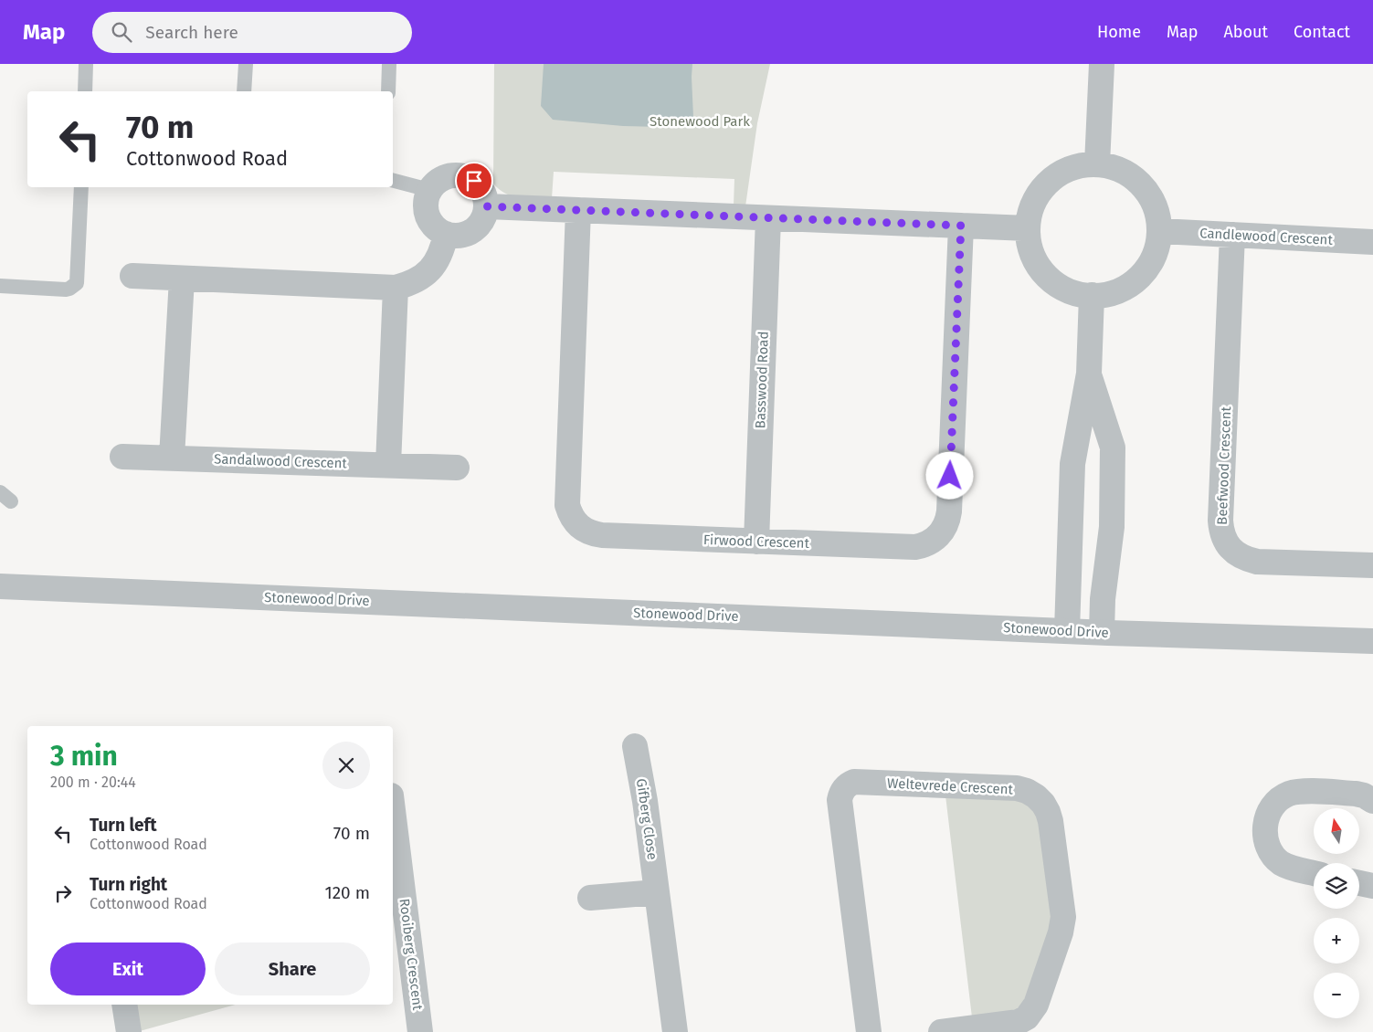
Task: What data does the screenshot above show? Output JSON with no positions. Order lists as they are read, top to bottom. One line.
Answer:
{"streets":{"street":["Candlewood Crescent","Basswood Road","Sandalwood Crescent","Beefwood Crescent","Firwood Crescent","Stonewood Drive","Weltevrede Crescent","Gifberg Close","Rooiberg Crescent"]},"crossings":[["Candlewood Crescent","Beefwood Crescent"],["Basswood Road","Firwood Crescent"]],"parks":["Stonewood Park"],"north":"top","page":{"header":"Map","search":"Search here","nav":["Home","Map","About","Contact"],"turn":["70 m","Cottonwood Road"],"heading":["3 min","200 m · 20:44"],"list":[{"name":"Turn left","note":"Cottonwood Road","value":"70 m"},{"name":"Turn right","note":"Cottonwood Road","value":"120 m"}],"map_buttons":["+","−"],"buttons":["Exit","Share"]}}
